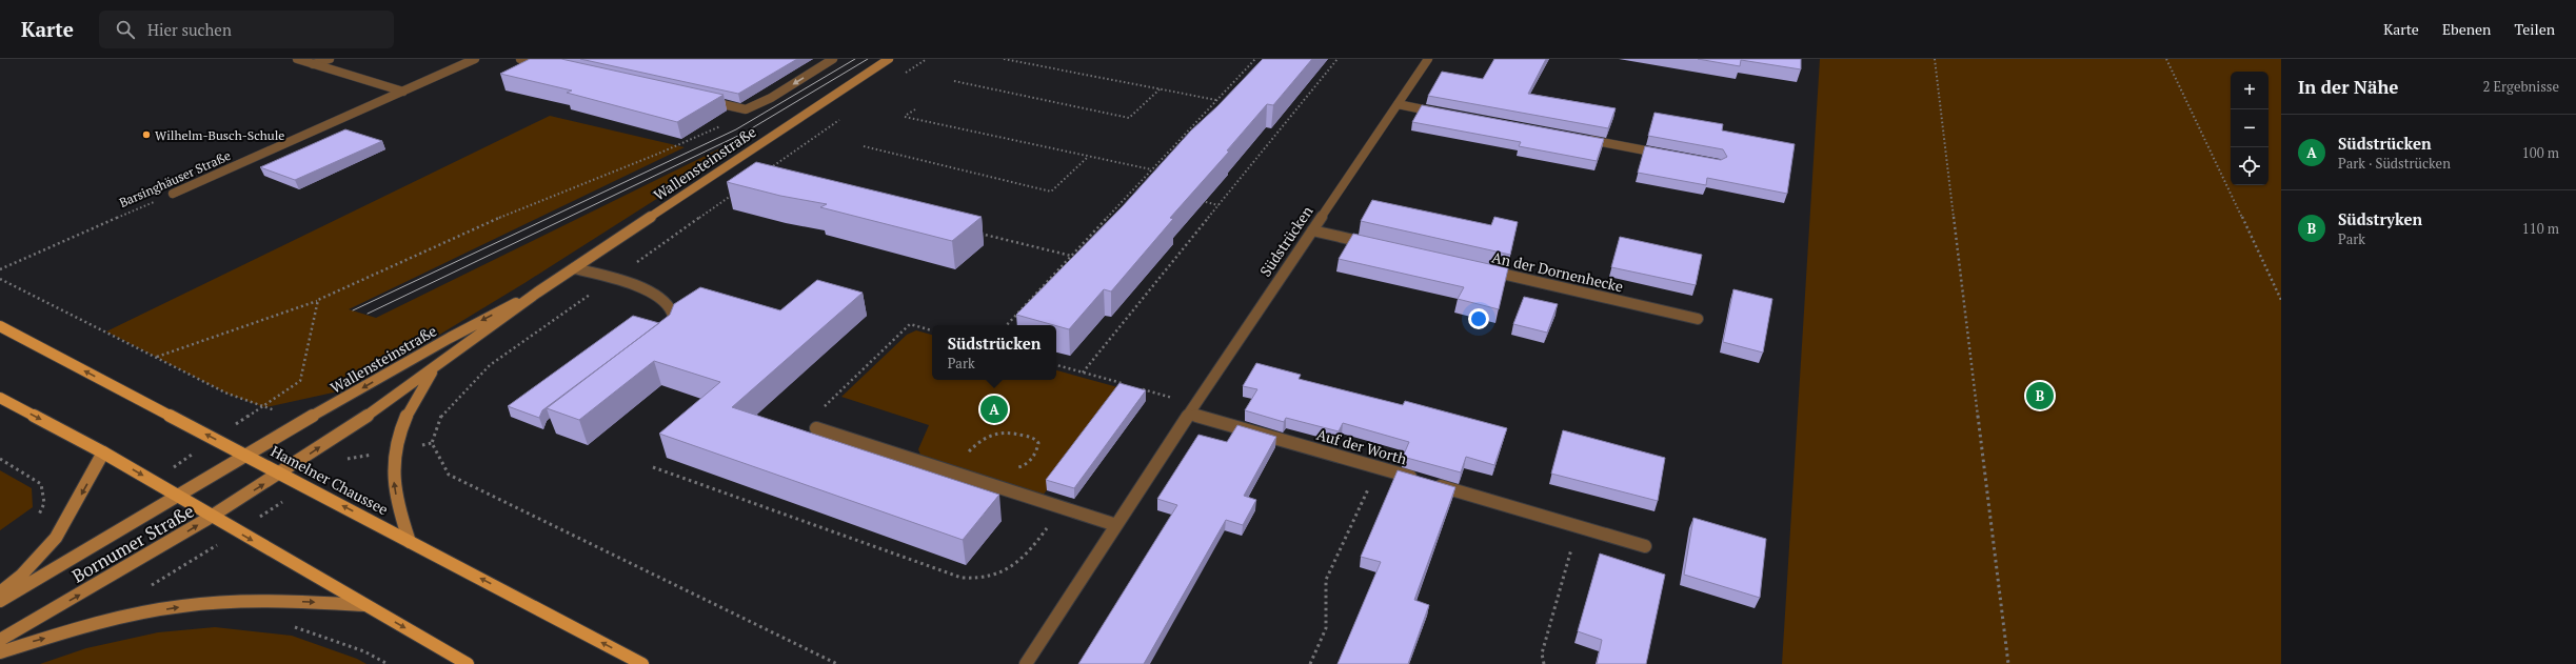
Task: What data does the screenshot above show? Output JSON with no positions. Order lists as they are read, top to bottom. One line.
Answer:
{"streets":{"main road":["Hamelner Chaussee"],"street":["Wallensteinstraße","Barsinghäuser Straße","Südstrücken","An der Dornenhecke","Auf der Worth","Bornumer Straße"]},"crossings":[["Wallensteinstraße","Hamelner Chaussee"],["Wallensteinstraße","Bornumer Straße"],["Südstrücken","Auf der Worth"],["Hamelner Chaussee","Bornumer Straße"]],"places":["Wilhelm-Busch-Schule"],"page":{"header":"Karte","search":"Hier suchen","nav":["Karte","Ebenen","Teilen"],"heading":["In der Nähe","2 Ergebnisse"],"map_buttons":["+","−"],"list":[{"mark":"A","name":"Südstrücken","note":"Park · Südstrücken","value":"100 m"},{"mark":"B","name":"Südstryken","note":"Park","value":"110 m"}],"popup":["Südstrücken","Park"],"pins":["B","A"]}}
